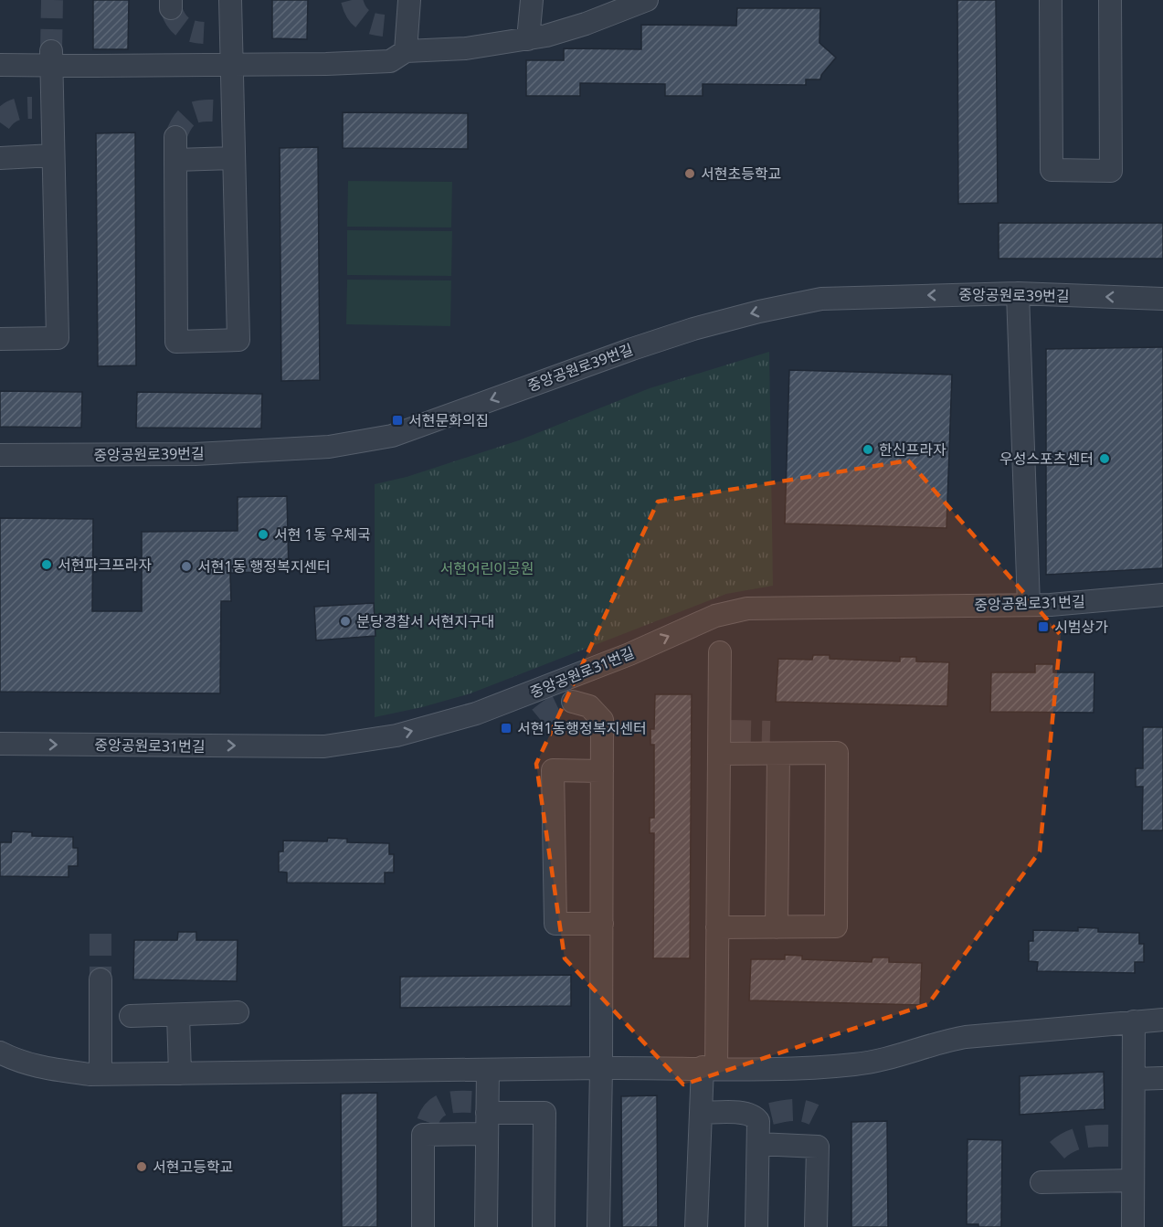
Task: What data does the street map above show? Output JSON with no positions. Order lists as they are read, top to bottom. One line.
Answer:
{"streets":{"street":["중앙공원로39번길","중앙공원로31번길"]},"one_way":["중앙공원로39번길","중앙공원로31번길"],"parks":["서현어린이공원"],"places":{"other":["서현초등학교","한신프라자","우성스포츠센터","서현 1동 우체국","서현파크프라자","서현1동 행정복지센터","분당경찰서 서현지구대","서현고등학교"],"transit":["서현문화의집","시범상가","서현1동행정복지센터"]}}
